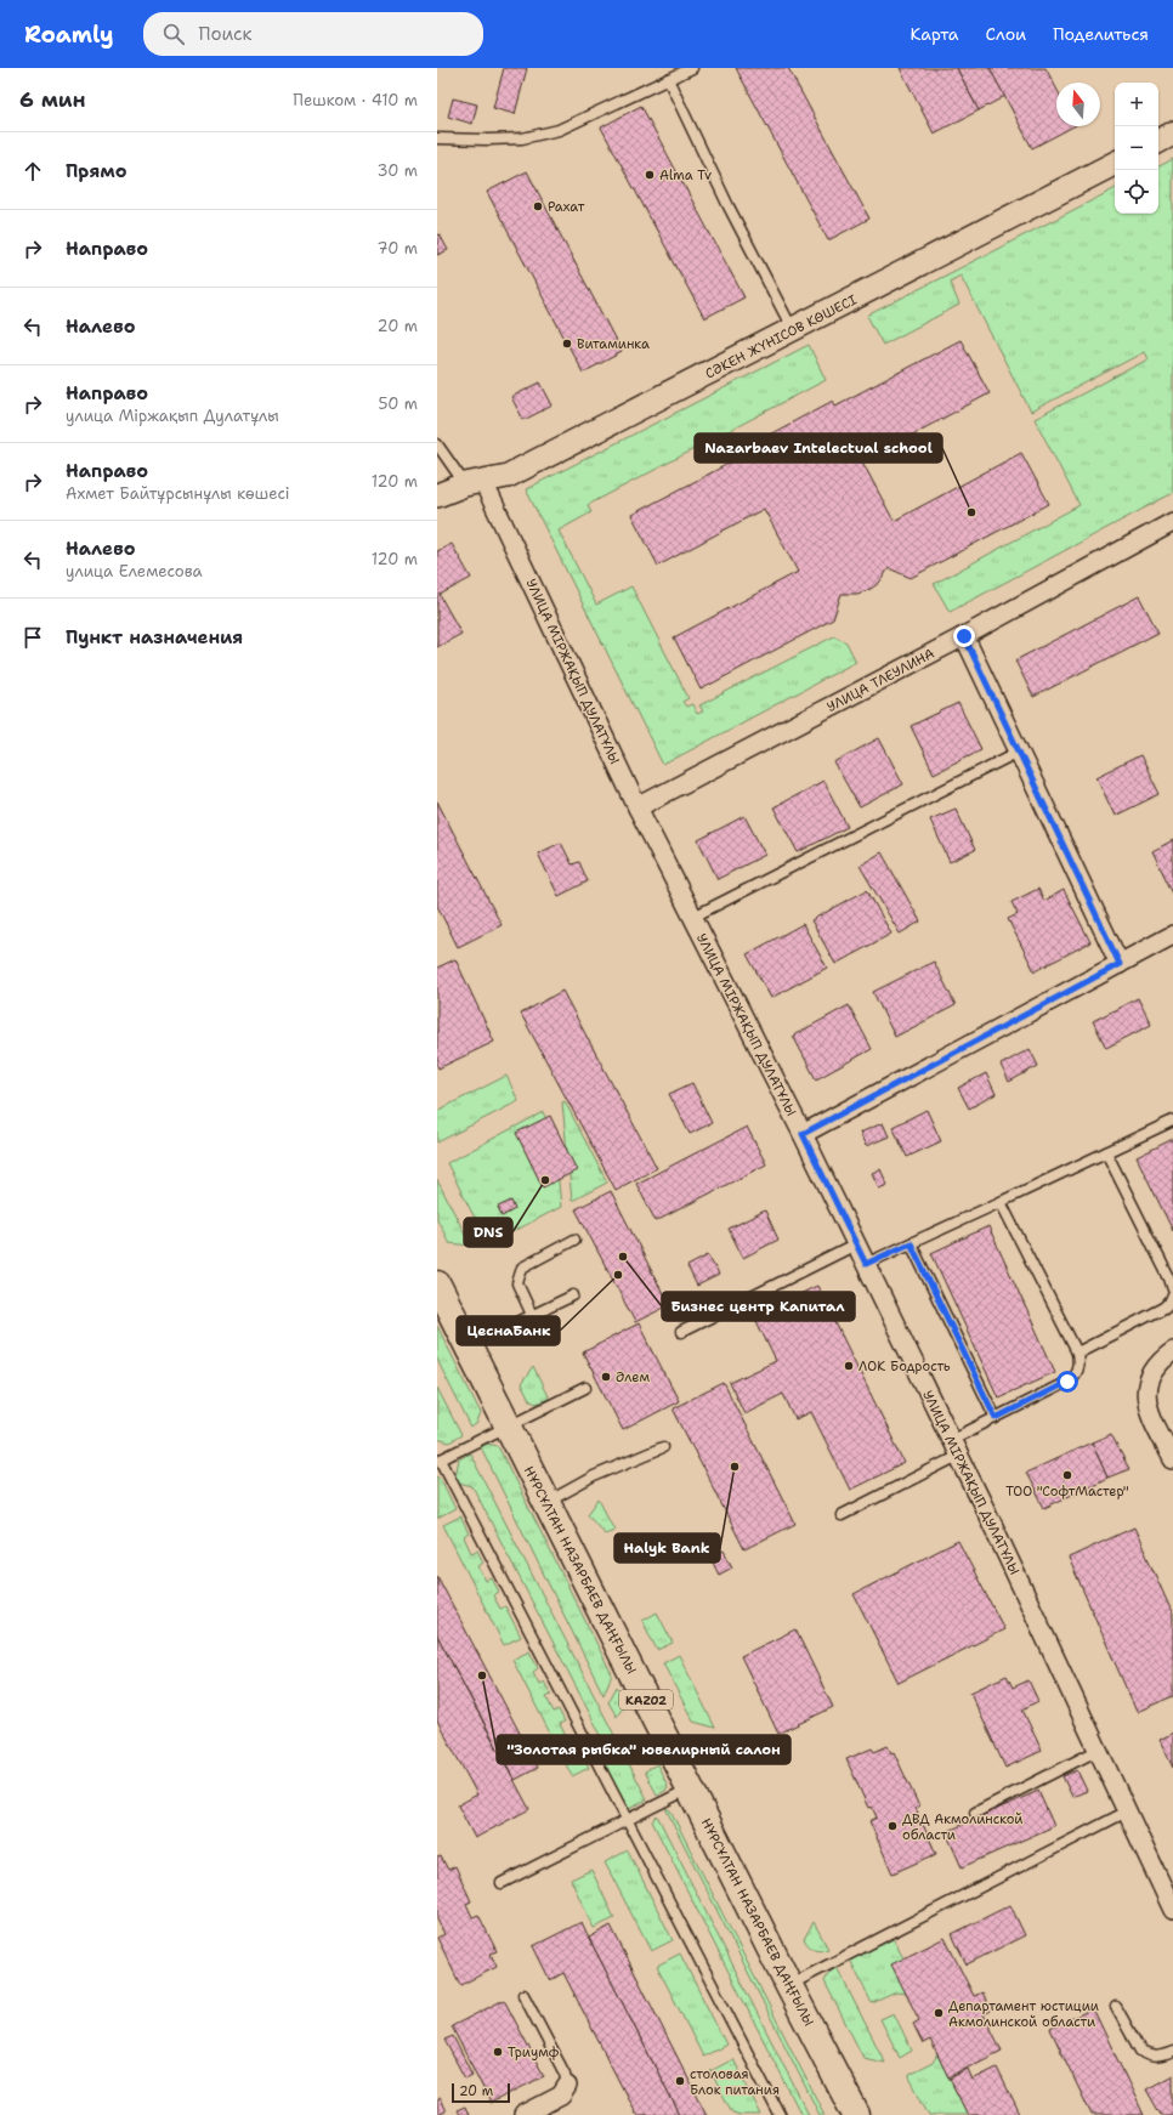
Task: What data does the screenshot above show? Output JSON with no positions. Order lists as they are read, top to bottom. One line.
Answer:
{"streets":{"highway":["НҰРСҰЛТАН НАЗАРБАЕВ ДАҢҒЫЛЫ","KАZ02"],"street":["СӘКЕН ЖҮНІСОВ КӨШЕСІ","УЛИЦА МІРЖАҚЫП ДУЛАТҰЛЫ","УЛИЦА ТЛЕУЛИНА"]},"crossings":[["СӘКЕН ЖҮНІСОВ КӨШЕСІ","УЛИЦА МІРЖАҚЫП ДУЛАТҰЛЫ"],["УЛИЦА МІРЖАҚЫП ДУЛАТҰЛЫ","УЛИЦА ТЛЕУЛИНА"]],"places":["Alma Tv","Рахат","Витаминка","Nazarbaev Intelectual school","DNS","Бизнес центр Капитал","ЦеснаБанк","ЛОК Бодрость","Әлем","Halyk Bank","ТОО \"СофтМастер\"","\"Золотая рыбка\" ювелирный салон","ДВД Акмолинской области","Департамент юстиции Акмолинской области","Триумф","столовая Блок питания"],"scale_bar":"20 m","north":"top","page":{"header":"Roamly","search":"Поиск","nav":["Карта","Слои","Поделиться"],"heading":["6 мин","Пешком · 410 m"],"map_buttons":["+","−"],"list":[["Прямо","30 m"],["Направо","70 m"],["Налево","20 m"],["Направо","улица Міржақып Дулатұлы","50 m"],["Направо","Ахмет Байтұрсынұлы көшесі","120 m"],["Налево","улица Елемесова","120 m"],"Пункт назначения"],"scale":"20 m"}}
